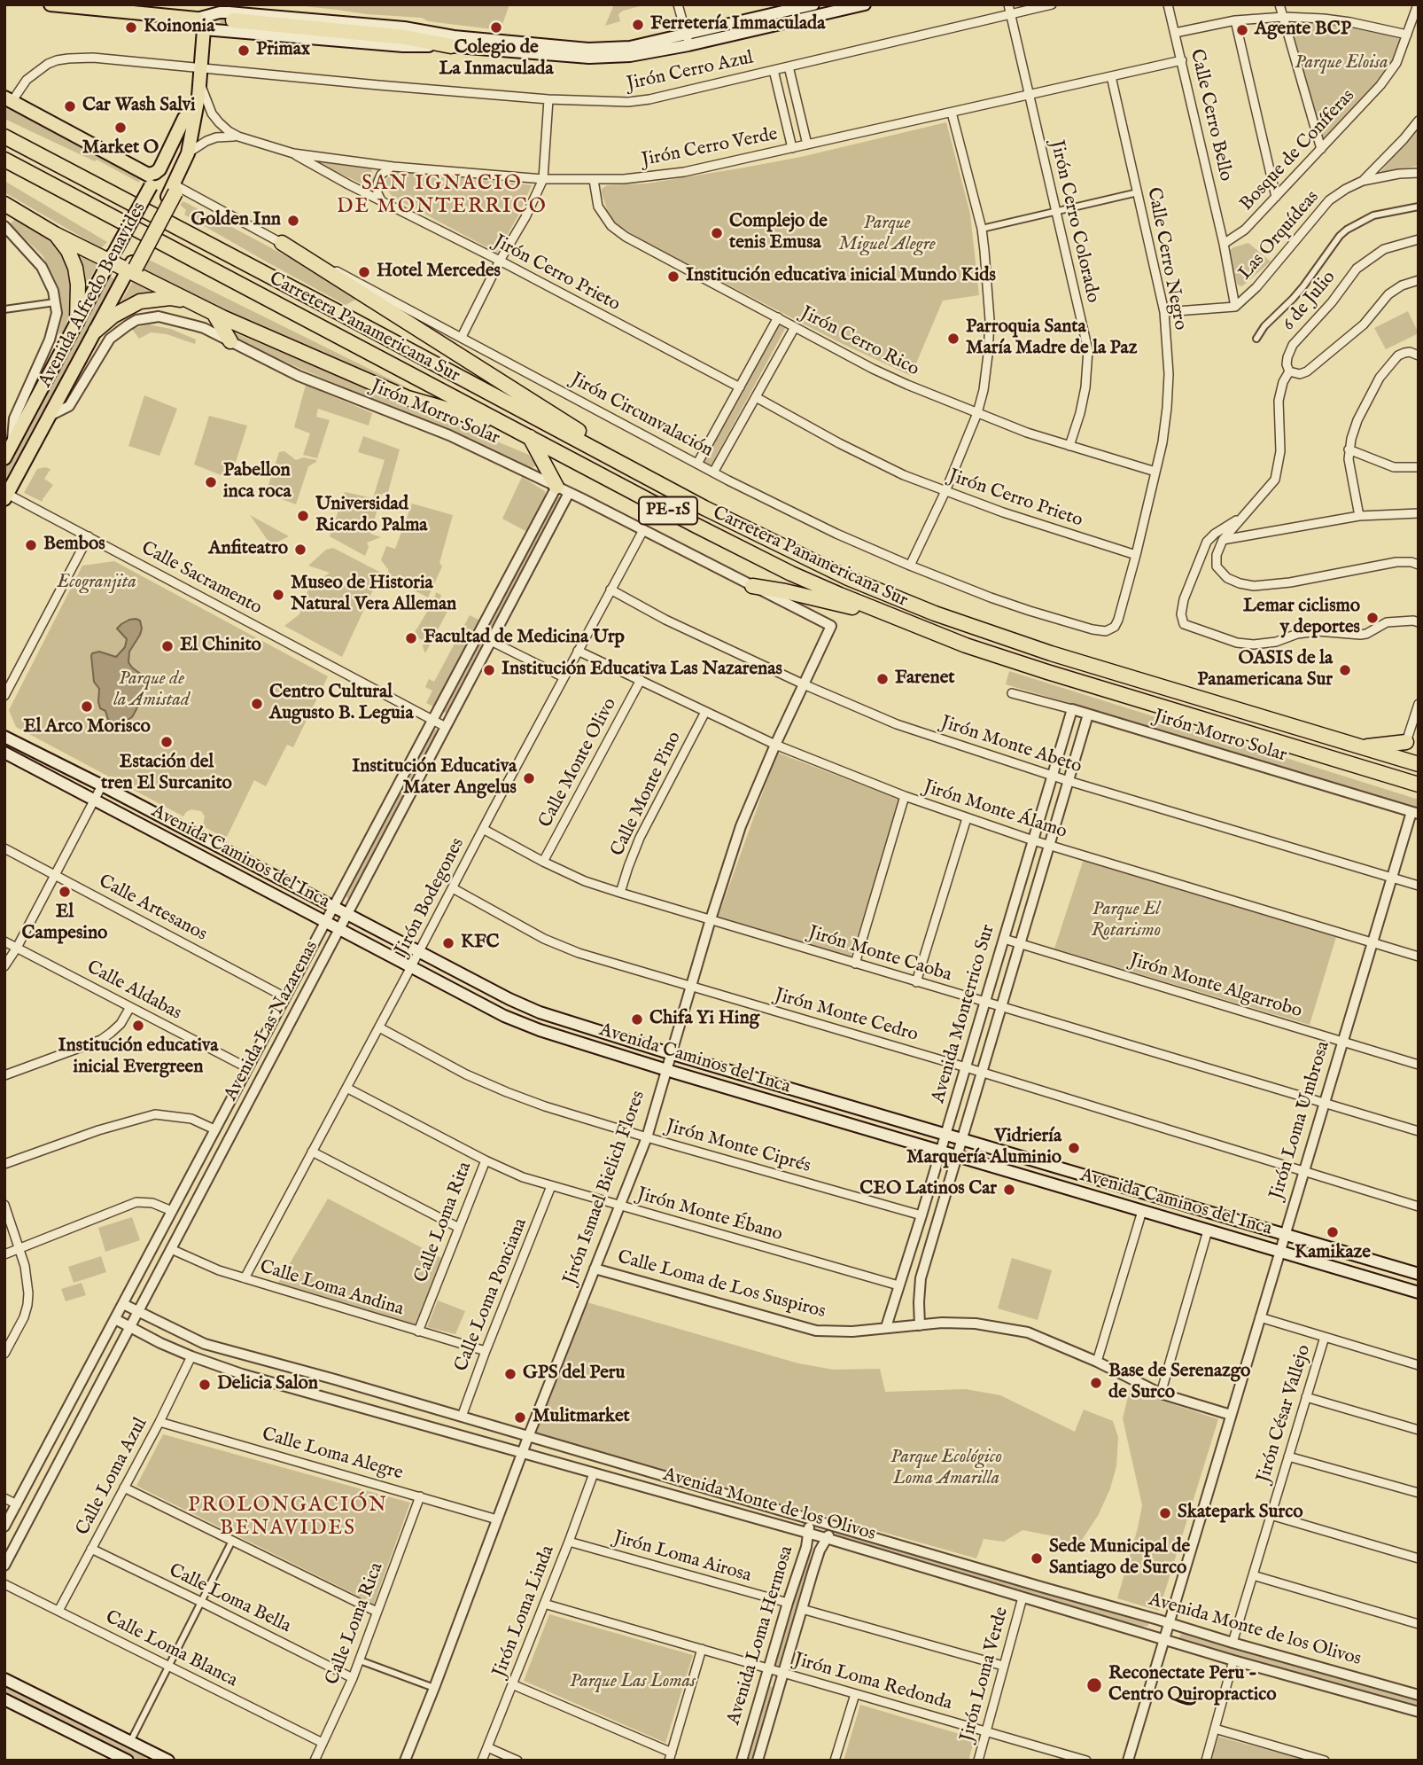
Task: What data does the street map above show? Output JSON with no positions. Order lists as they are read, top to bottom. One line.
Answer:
{"streets":{"highway":["Carretera Panamericana Sur","PE-1S"],"main road":["Avenida Alfredo Benavides","Avenida Caminos del Inca"],"street":["Jirón Cerro Azul","Calle Cerro Bello","Jirón Cerro Verde","Bosque de Coníferas","Jirón Cerro Colorado","Las Orquídeas","Calle Cerro Negro","Jirón Cerro Prieto","6 de Julio","Jirón Cerro Rico","Jirón Morro Solar","Jirón Circunvalación","Calle Sacramento","Jirón Monte Abeto","Calle Monte Olivo","Calle Monte Pino","Jirón Monte Álamo","Jirón Bodegones","Calle Artesanos","Jirón Monte Caoba","Jirón Monte Algarrobo","Calle Aldabas","Avenida Monterrico Sur","Jirón Monte Cedro","Avenida Las Nazarenas","Jirón Loma Umbrosa","Jirón Monte Ciprés","Jirón Ismael Bielich Flores","Jirón Monte Ébano","Calle Loma Rita","Calle Loma de Los Suspiros","Calle Loma Andina","Calle Loma Ponciana","Jirón César Vallejo","Calle Loma Alegre","Calle Loma Azul","Avenida Monte de los Olivos","Jirón Loma Airosa","Calle Loma Bella","Jirón Loma Linda","Calle Loma Rica","Avenida Loma Hermosa","Calle Loma Blanca","Jirón Loma Verde","Jirón Loma Redonda"]},"crossings":[["Jirón Cerro Azul","Jirón Cerro Colorado"],["Jirón Cerro Azul","Avenida Alfredo Benavides"],["Calle Cerro Bello","Jirón Cerro Verde"],["Calle Cerro Bello","Bosque de Coníferas"],["Calle Cerro Bello","Las Orquídeas"],["Jirón Cerro Verde","Jirón Cerro Colorado"],["Jirón Cerro Verde","Calle Cerro Negro"],["Jirón Cerro Verde","Jirón Cerro Prieto"],["Jirón Cerro Verde","Avenida Alfredo Benavides"],["Jirón Cerro Verde","Jirón Cerro Rico"],["Jirón Cerro Colorado","Jirón Cerro Rico"],["Las Orquídeas","Calle Cerro Negro"],["Calle Cerro Negro","Jirón Cerro Prieto"],["Calle Cerro Negro","Jirón Cerro Rico"],["Calle Cerro Negro","Jirón Circunvalación"],["Avenida Alfredo Benavides","Jirón Morro Solar"],["Avenida Alfredo Benavides","Jirón Circunvalación"],["Avenida Alfredo Benavides","Calle Sacramento"],["Carretera Panamericana Sur","PE-1S"],["Jirón Morro Solar","Jirón Bodegones"],["Jirón Morro Solar","Avenida Monterrico Sur"],["Jirón Morro Solar","Avenida Las Nazarenas"],["Jirón Morro Solar","Jirón Loma Umbrosa"],["Jirón Morro Solar","Jirón Ismael Bielich Flores"],["Calle Sacramento","Avenida Las Nazarenas"],["Jirón Monte Abeto","Jirón Bodegones"],["Jirón Monte Abeto","Avenida Monterrico Sur"],["Jirón Monte Abeto","Jirón Loma Umbrosa"],["Jirón Monte Abeto","Jirón Ismael Bielich Flores"],["Calle Monte Olivo","Jirón Monte Álamo"],["Calle Monte Olivo","Jirón Monte Caoba"],["Calle Monte Pino","Jirón Monte Álamo"],["Calle Monte Pino","Jirón Monte Caoba"],["Jirón Monte Álamo","Jirón Bodegones"],["Jirón Monte Álamo","Avenida Monterrico Sur"],["Jirón Monte Álamo","Jirón Loma Umbrosa"],["Jirón Monte Álamo","Jirón Ismael Bielich Flores"],["Avenida Caminos del Inca","Jirón Bodegones"],["Avenida Caminos del Inca","Avenida Monterrico Sur"],["Avenida Caminos del Inca","Avenida Las Nazarenas"],["Avenida Caminos del Inca","Jirón Loma Umbrosa"],["Avenida Caminos del Inca","Jirón Ismael Bielich Flores"],["Jirón Bodegones","Jirón Monte Caoba"],["Jirón Bodegones","Jirón Monte Cedro"],["Jirón Bodegones","Jirón Monte Ciprés"],["Jirón Bodegones","Jirón Monte Ébano"],["Jirón Bodegones","Calle Loma Andina"],["Calle Artesanos","Avenida Las Nazarenas"],["Jirón Monte Caoba","Avenida Monterrico Sur"],["Jirón Monte Caoba","Jirón Loma Umbrosa"],["Jirón Monte Caoba","Jirón Ismael Bielich Flores"],["Jirón Monte Algarrobo","Avenida Monterrico Sur"],["Jirón Monte Algarrobo","Jirón Loma Umbrosa"],["Calle Aldabas","Avenida Las Nazarenas"],["Avenida Monterrico Sur","Jirón Monte Cedro"],["Avenida Monterrico Sur","Jirón Monte Ciprés"],["Avenida Monterrico Sur","Jirón Monte Ébano"],["Avenida Monterrico Sur","Calle Loma de Los Suspiros"],["Jirón Monte Cedro","Jirón Loma Umbrosa"],["Jirón Monte Cedro","Jirón Ismael Bielich Flores"],["Avenida Las Nazarenas","Calle Loma Andina"],["Avenida Las Nazarenas","Avenida Monte de los Olivos"],["Jirón Loma Umbrosa","Calle Loma de Los Suspiros"],["Jirón Loma Umbrosa","Avenida Monte de los Olivos"],["Jirón Monte Ciprés","Jirón Ismael Bielich Flores"],["Jirón Ismael Bielich Flores","Jirón Monte Ébano"],["Jirón Ismael Bielich Flores","Calle Loma de Los Suspiros"],["Jirón Ismael Bielich Flores","Calle Loma Alegre"],["Jirón Ismael Bielich Flores","Avenida Monte de los Olivos"],["Jirón Monte Ébano","Calle Loma Rita"],["Jirón Monte Ébano","Calle Loma Ponciana"],["Calle Loma Rita","Calle Loma Andina"],["Calle Loma Andina","Calle Loma Ponciana"],["Calle Loma Ponciana","Avenida Monte de los Olivos"],["Jirón César Vallejo","Avenida Monte de los Olivos"],["Calle Loma Alegre","Calle Loma Azul"],["Calle Loma Alegre","Calle Loma Rica"],["Calle Loma Azul","Avenida Monte de los Olivos"],["Calle Loma Azul","Calle Loma Bella"],["Calle Loma Azul","Calle Loma Blanca"],["Avenida Monte de los Olivos","Jirón Loma Linda"],["Avenida Monte de los Olivos","Avenida Loma Hermosa"],["Avenida Monte de los Olivos","Jirón Loma Verde"],["Jirón Loma Airosa","Jirón Loma Linda"],["Jirón Loma Airosa","Avenida Loma Hermosa"],["Calle Loma Bella","Calle Loma Rica"],["Jirón Loma Linda","Jirón Loma Redonda"],["Calle Loma Rica","Calle Loma Blanca"],["Avenida Loma Hermosa","Jirón Loma Redonda"],["Jirón Loma Verde","Jirón Loma Redonda"]],"districts":["SAN IGNACIO DE MONTERRICO","PROLONGACIÓN BENAVIDES"],"parks":["Parque Eloisa","Parque Miguel Alegre","Ecogranjita","Parque de la Amistad","Parque El Rotarismo","Parque Ecológico Loma Amarilla","Parque Las Lomas"],"places":["Ferretería Immaculada","Koinonia","Colegio de La Inmaculada","Agente BCP","Primax","Car Wash Salvi","Market O","Golden Inn","Complejo de tenis Emusa","Hotel Mercedes","Institución educativa inicial Mundo Kids","Parroquia Santa María Madre de la Paz","Pabellon inca roca","Universidad Ricardo Palma","Bembos","Anfiteatro","Museo de Historia Natural Vera Alleman","Lemar ciclismo y deportes","Facultad de Medicina Urp","El Chinito","Institución Educativa Las Nazarenas","OASIS de la Panamericana Sur","Farenet","Centro Cultural Augusto B. Leguia","El Arco Morisco","Estación del tren El Surcanito","Institución Educativa Mater Angelus","El Campesino","KFC","Chifa Yi Hing","Institución educativa inicial Evergreen","Vidriería Marquería Aluminio","CEO Latinos Car","Kamikaze","GPS del Peru","Base de Serenazgo de Surco","Delicia Salon","Mulitmarket","Skatepark Surco","Sede Municipal de Santiago de Surco","Reconectate Peru - Centro Quiropractico"]}
